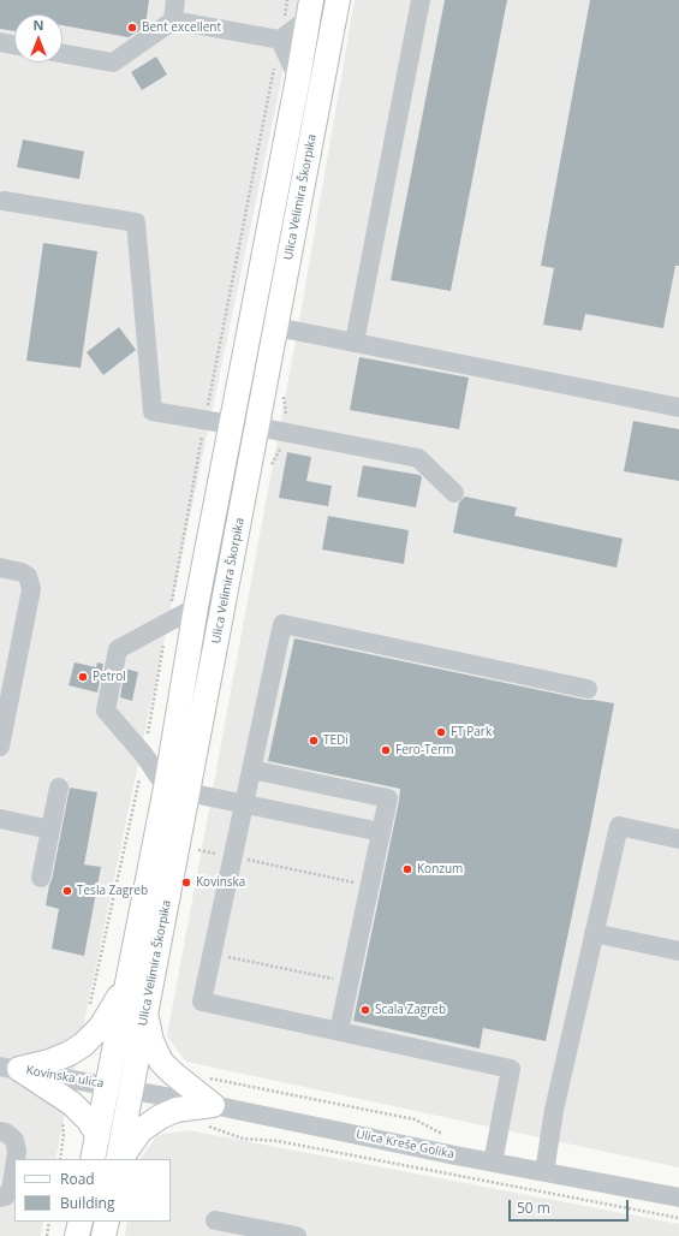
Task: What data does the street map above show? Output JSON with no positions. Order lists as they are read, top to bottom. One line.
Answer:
{"streets":{"main road":["Ulica Velimira Škorpika"],"street":["Kovinska ulica","Ulica Kreše Golika"]},"crossings":[["Ulica Velimira Škorpika","Kovinska ulica"],["Ulica Velimira Škorpika","Ulica Kreše Golika"],["Kovinska ulica","Ulica Kreše Golika"]],"places":["Bent excellent","Petrol","FT Park","TEDi","Fero-Term","Konzum","Kovinska","Tesla Zagreb","Scala Zagreb"],"legend":["Road","Building"],"scale_bar":"50 m","north":"top"}
